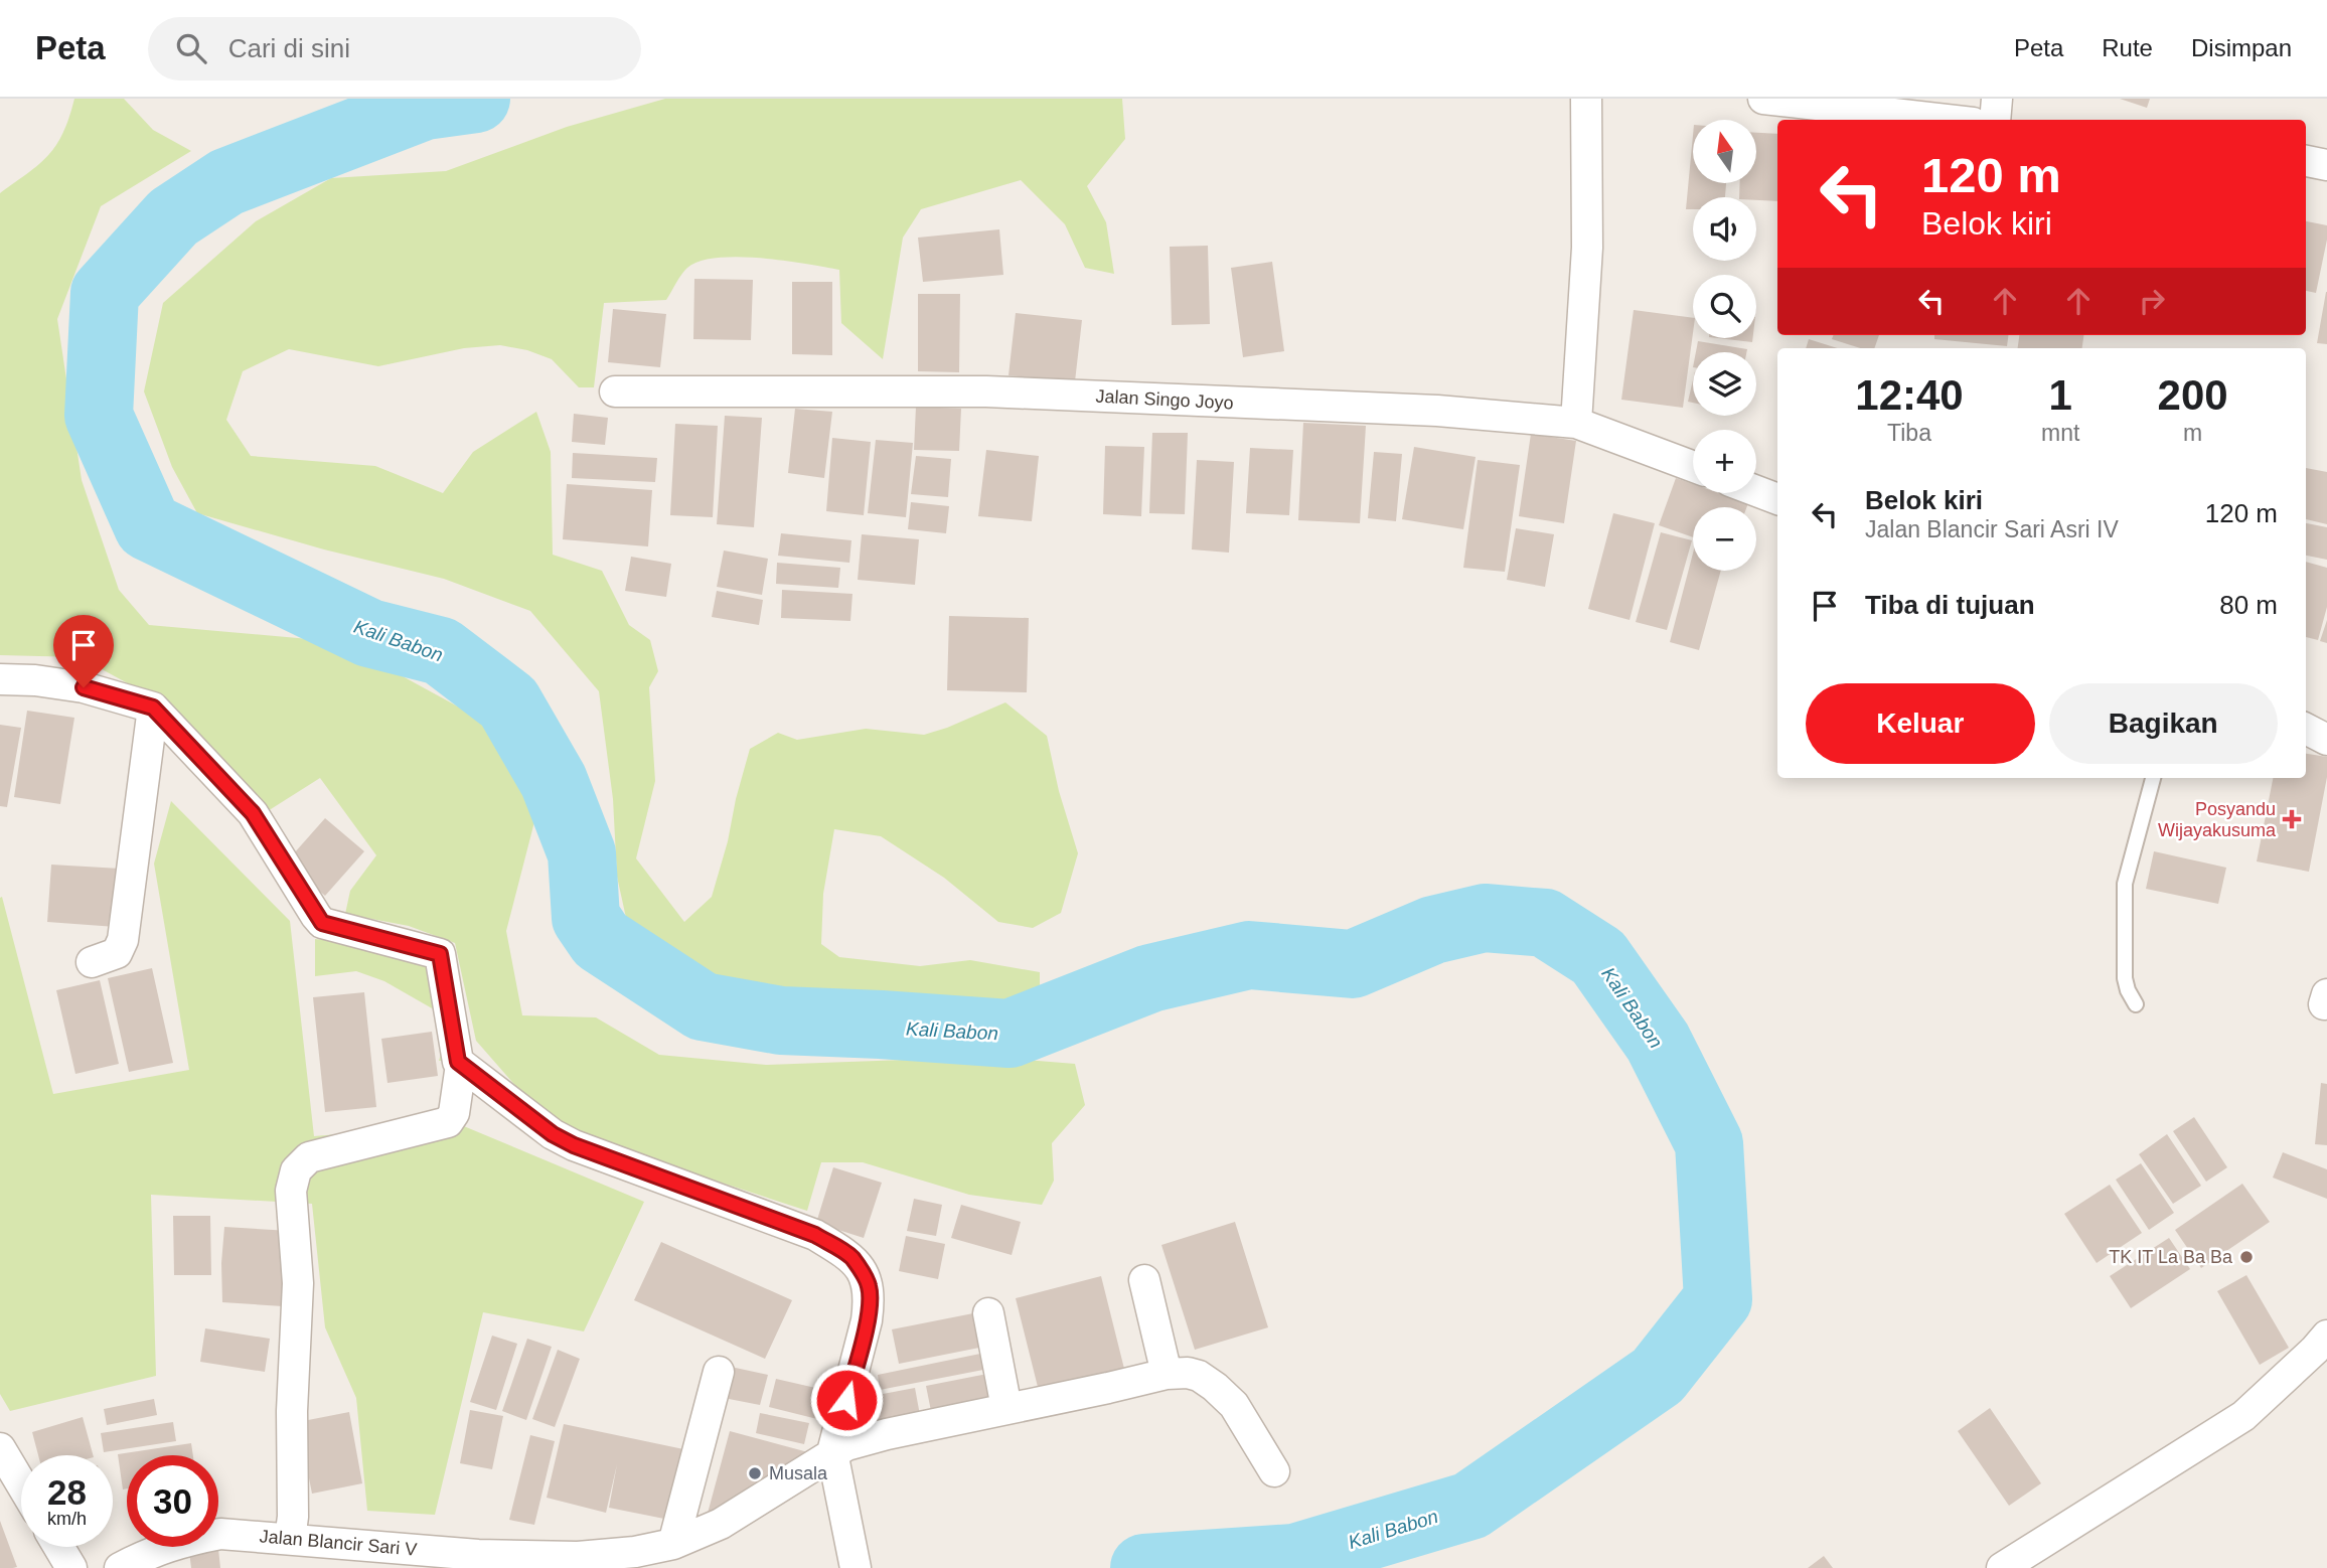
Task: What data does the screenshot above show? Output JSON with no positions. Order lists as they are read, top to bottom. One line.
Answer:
{"streets":{"street":["Jalan Singo Joyo","Jalan Blancir Sari V"]},"water":["Kali Babon"],"places":{"health":["Posyandu Wijayakusuma"],"other":["TK IT La Ba Ba","Musala"]},"north":"top","page":{"header":"Peta","search":"Cari di sini","nav":["Peta","Rute","Disimpan"],"map_buttons":["+","−"],"turn":["120 m","Belok kiri"],"eta":["12:40","Tiba","1","mnt","200","m"],"list":[{"name":"Belok kiri","note":"Jalan Blancir Sari Asri IV","value":"120 m"},{"name":"Tiba di tujuan","value":"80 m"}],"buttons":["Keluar","Bagikan"],"speed":"28 km/h","limit":"30"}}
